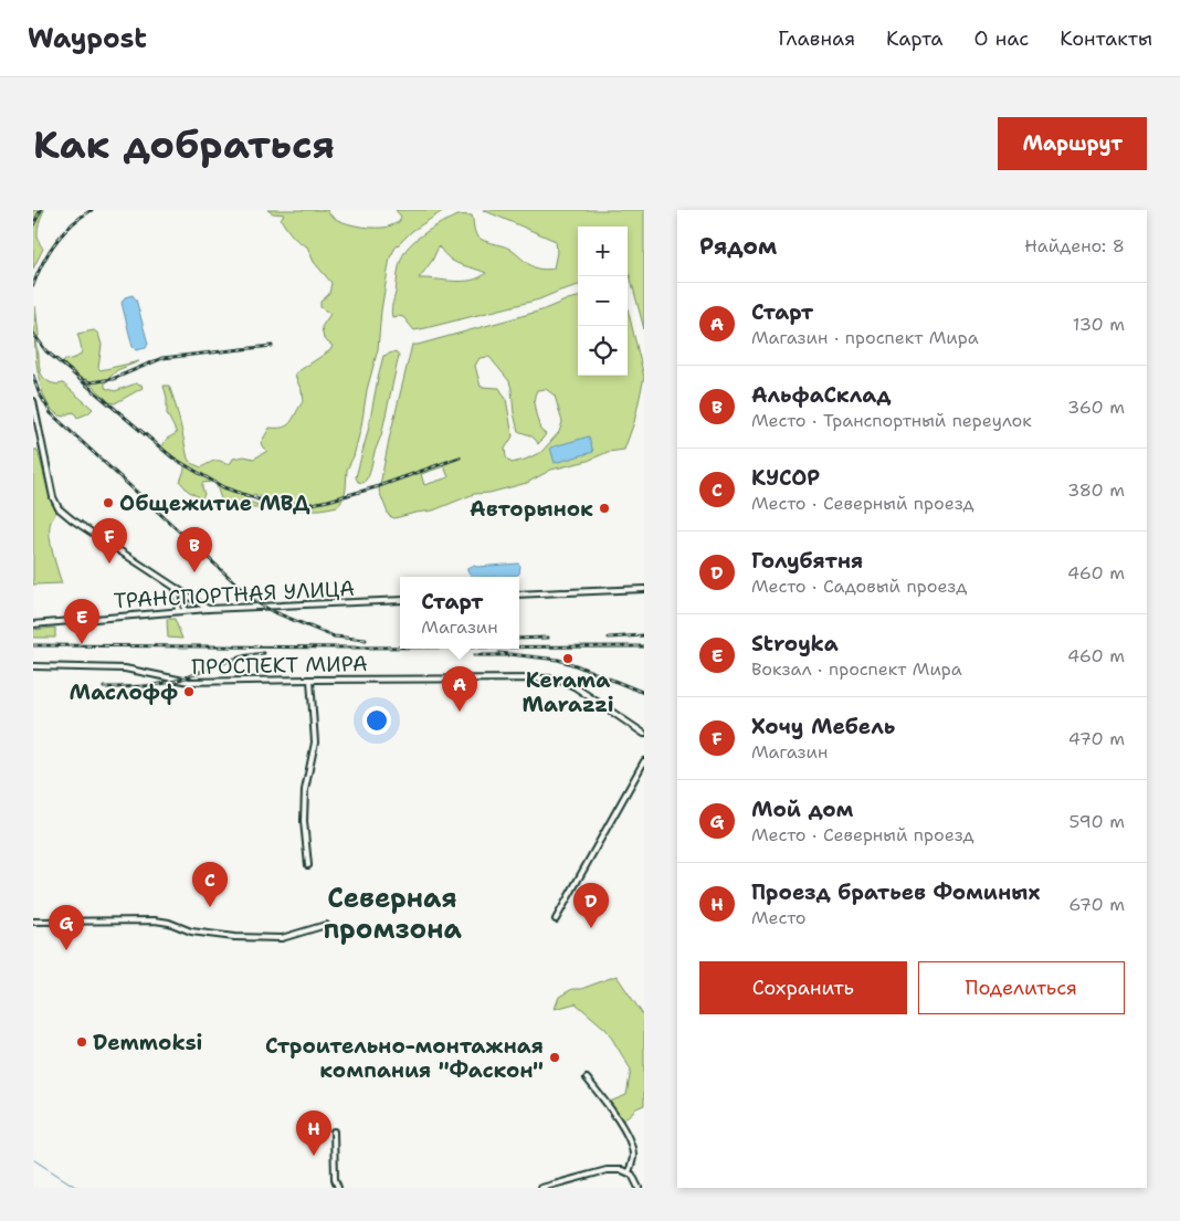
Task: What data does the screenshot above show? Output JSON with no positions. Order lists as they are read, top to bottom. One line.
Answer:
{"streets":{"street":["ТРАНСПОРТНАЯ УЛИЦА","ПРОСПЕКТ МИРА"]},"districts":["Северная промзона"],"places":["Общежитие МВД","Авторынок","Kerama Marazzi","Маслофф","Demmoksi","Строительно-монтажная компания \"Фаскон\""],"page":{"header":"Waypost","nav":["Главная","Карта","О нас","Контакты"],"buttons":["Маршрут",["Сохранить","Поделиться"]],"title":"Как добраться","heading":["Рядом","Найдено: 8"],"map_buttons":["+","−"],"list":[{"mark":"A","name":"Старт","note":"Магазин · проспект Мира","value":"130 m"},{"mark":"B","name":"АльфаСклад","note":"Место · Транспортный переулок","value":"360 m"},{"mark":"C","name":"КУСОР","note":"Место · Северный проезд","value":"380 m"},{"mark":"D","name":"Голубятня","note":"Место · Садовый проезд","value":"460 m"},{"mark":"E","name":"Stroyka","note":"Вокзал · проспект Мира","value":"460 m"},{"mark":"F","name":"Хочу Мебель","note":"Магазин","value":"470 m"},{"mark":"G","name":"Мой дом","note":"Место · Северный проезд","value":"590 m"},{"mark":"H","name":"Проезд братьев Фоминых","note":"Место","value":"670 m"}],"pins":["F","B","E","A","C","D","G","H"],"popup":["Старт","Магазин"]}}
